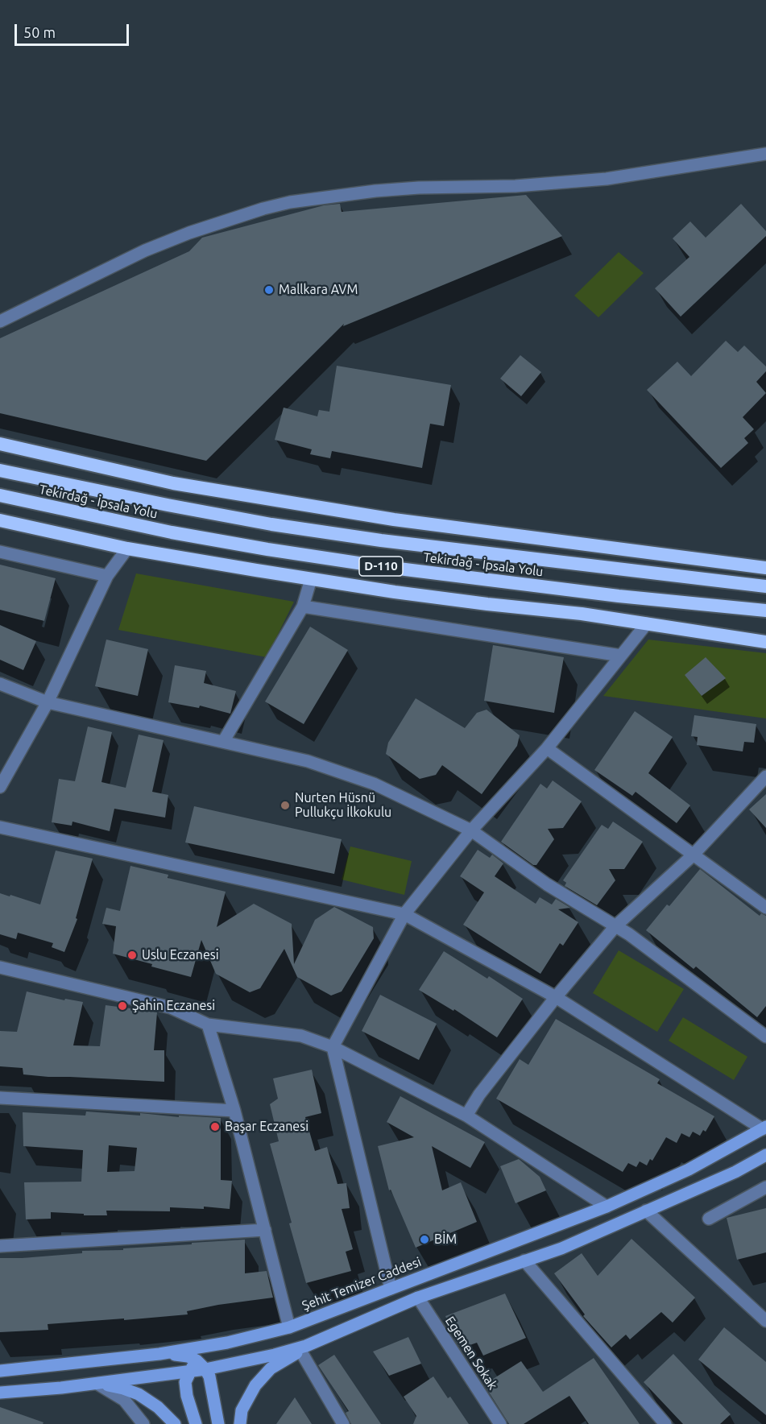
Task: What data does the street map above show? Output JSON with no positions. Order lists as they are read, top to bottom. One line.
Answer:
{"streets":{"highway":["Tekirdağ - İpsala Yolu","D-110"],"main road":["Şehit Temizer Caddesi"],"street":["Egemen Sokak"]},"places":["Mallkara AVM","Nurten Hüsnü Pullukçu İlkokulu","Uslu Eczanesi","Şahin Eczanesi","Başar Eczanesi","BİM"],"scale_bar":"50 m"}
